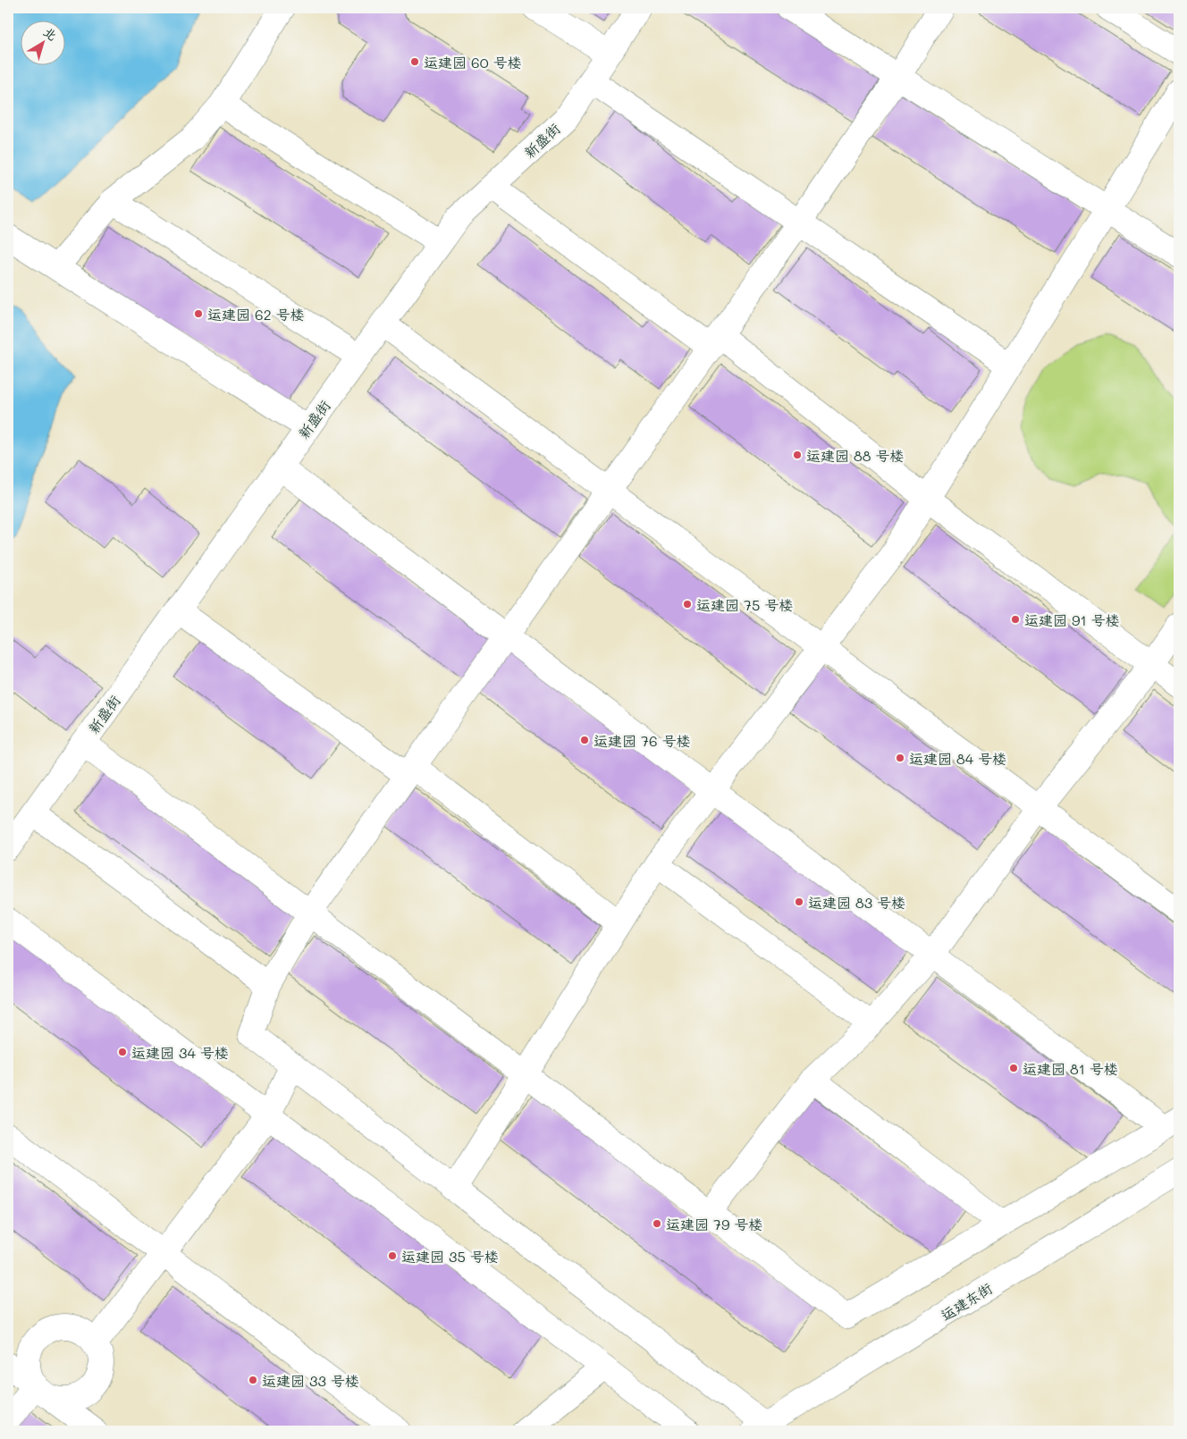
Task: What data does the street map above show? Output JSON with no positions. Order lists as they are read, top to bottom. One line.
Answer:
{"streets":{"street":["新盛街","运建东街"]},"places":["运建园 60 号楼","运建园 62 号楼","运建园 88 号楼","运建园 75 号楼","运建园 91 号楼","运建园 76 号楼","运建园 84 号楼","运建园 83 号楼","运建园 34 号楼","运建园 81 号楼","运建园 79 号楼","运建园 35 号楼","运建园 33 号楼"],"north":"top right"}
